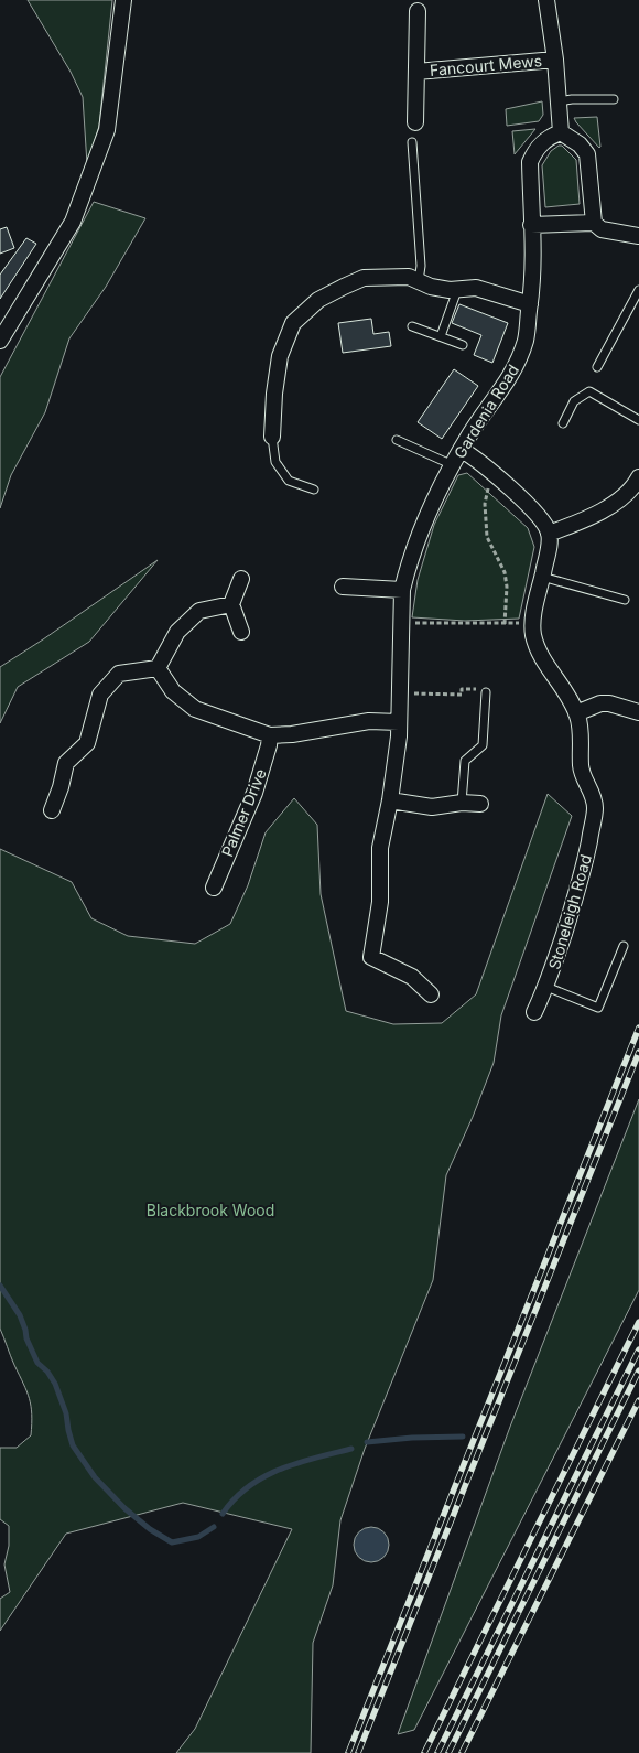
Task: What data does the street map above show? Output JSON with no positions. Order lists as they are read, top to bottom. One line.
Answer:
{"streets":{"street":["Fancourt Mews","Gardenia Road","Palmer Drive","Stoneleigh Road"]},"parks":["Blackbrook Wood"]}
